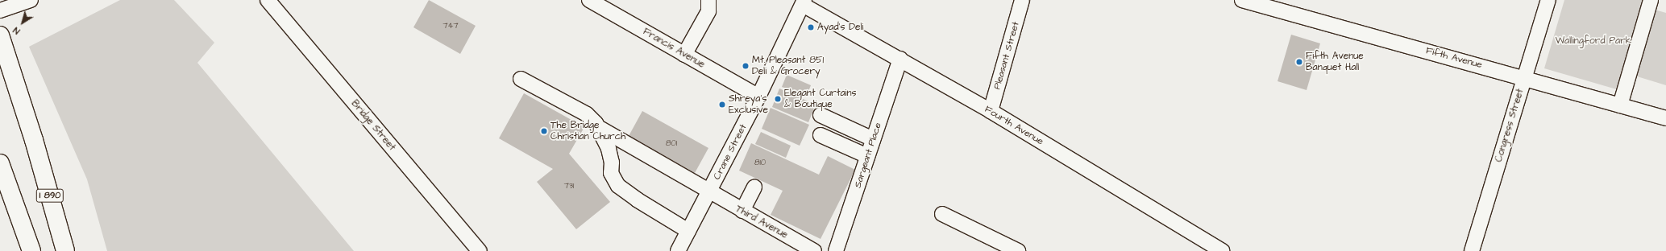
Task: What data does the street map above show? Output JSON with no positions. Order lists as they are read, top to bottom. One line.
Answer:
{"streets":{"highway":["I 890"],"street":["Francis Avenue","Pleasant Street","Fifth Avenue","Bridge Street","Fourth Avenue","Congress Street","Crane Street","Sargeant Place","Third Avenue"]},"crossings":[["Francis Avenue","Crane Street"],["Pleasant Street","Fourth Avenue"],["Fifth Avenue","Congress Street"],["Fourth Avenue","Crane Street"],["Fourth Avenue","Sargeant Place"],["Crane Street","Third Avenue"]],"parks":["Wallingford Park"],"places":["Ayad's Deli","Fifth Avenue Banquet Hall","Mt. Pleasant 851 Deli & Grocery","Elegant Curtains & Boutique","Shreya's Exclusive","The Bridge Christian Church"],"house_numbers":["747","801","810","731"],"north":"bottom left"}
